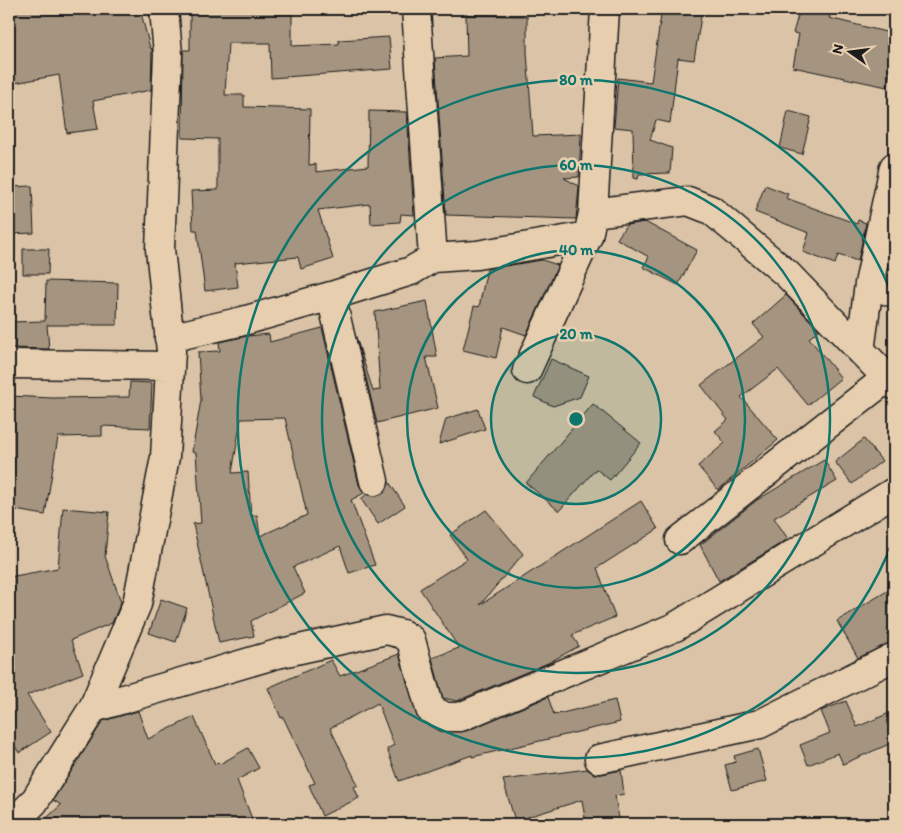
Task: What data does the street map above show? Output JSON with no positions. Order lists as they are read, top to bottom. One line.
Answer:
{"north":"left","rings":["80 m","60 m","40 m","20 m"]}
